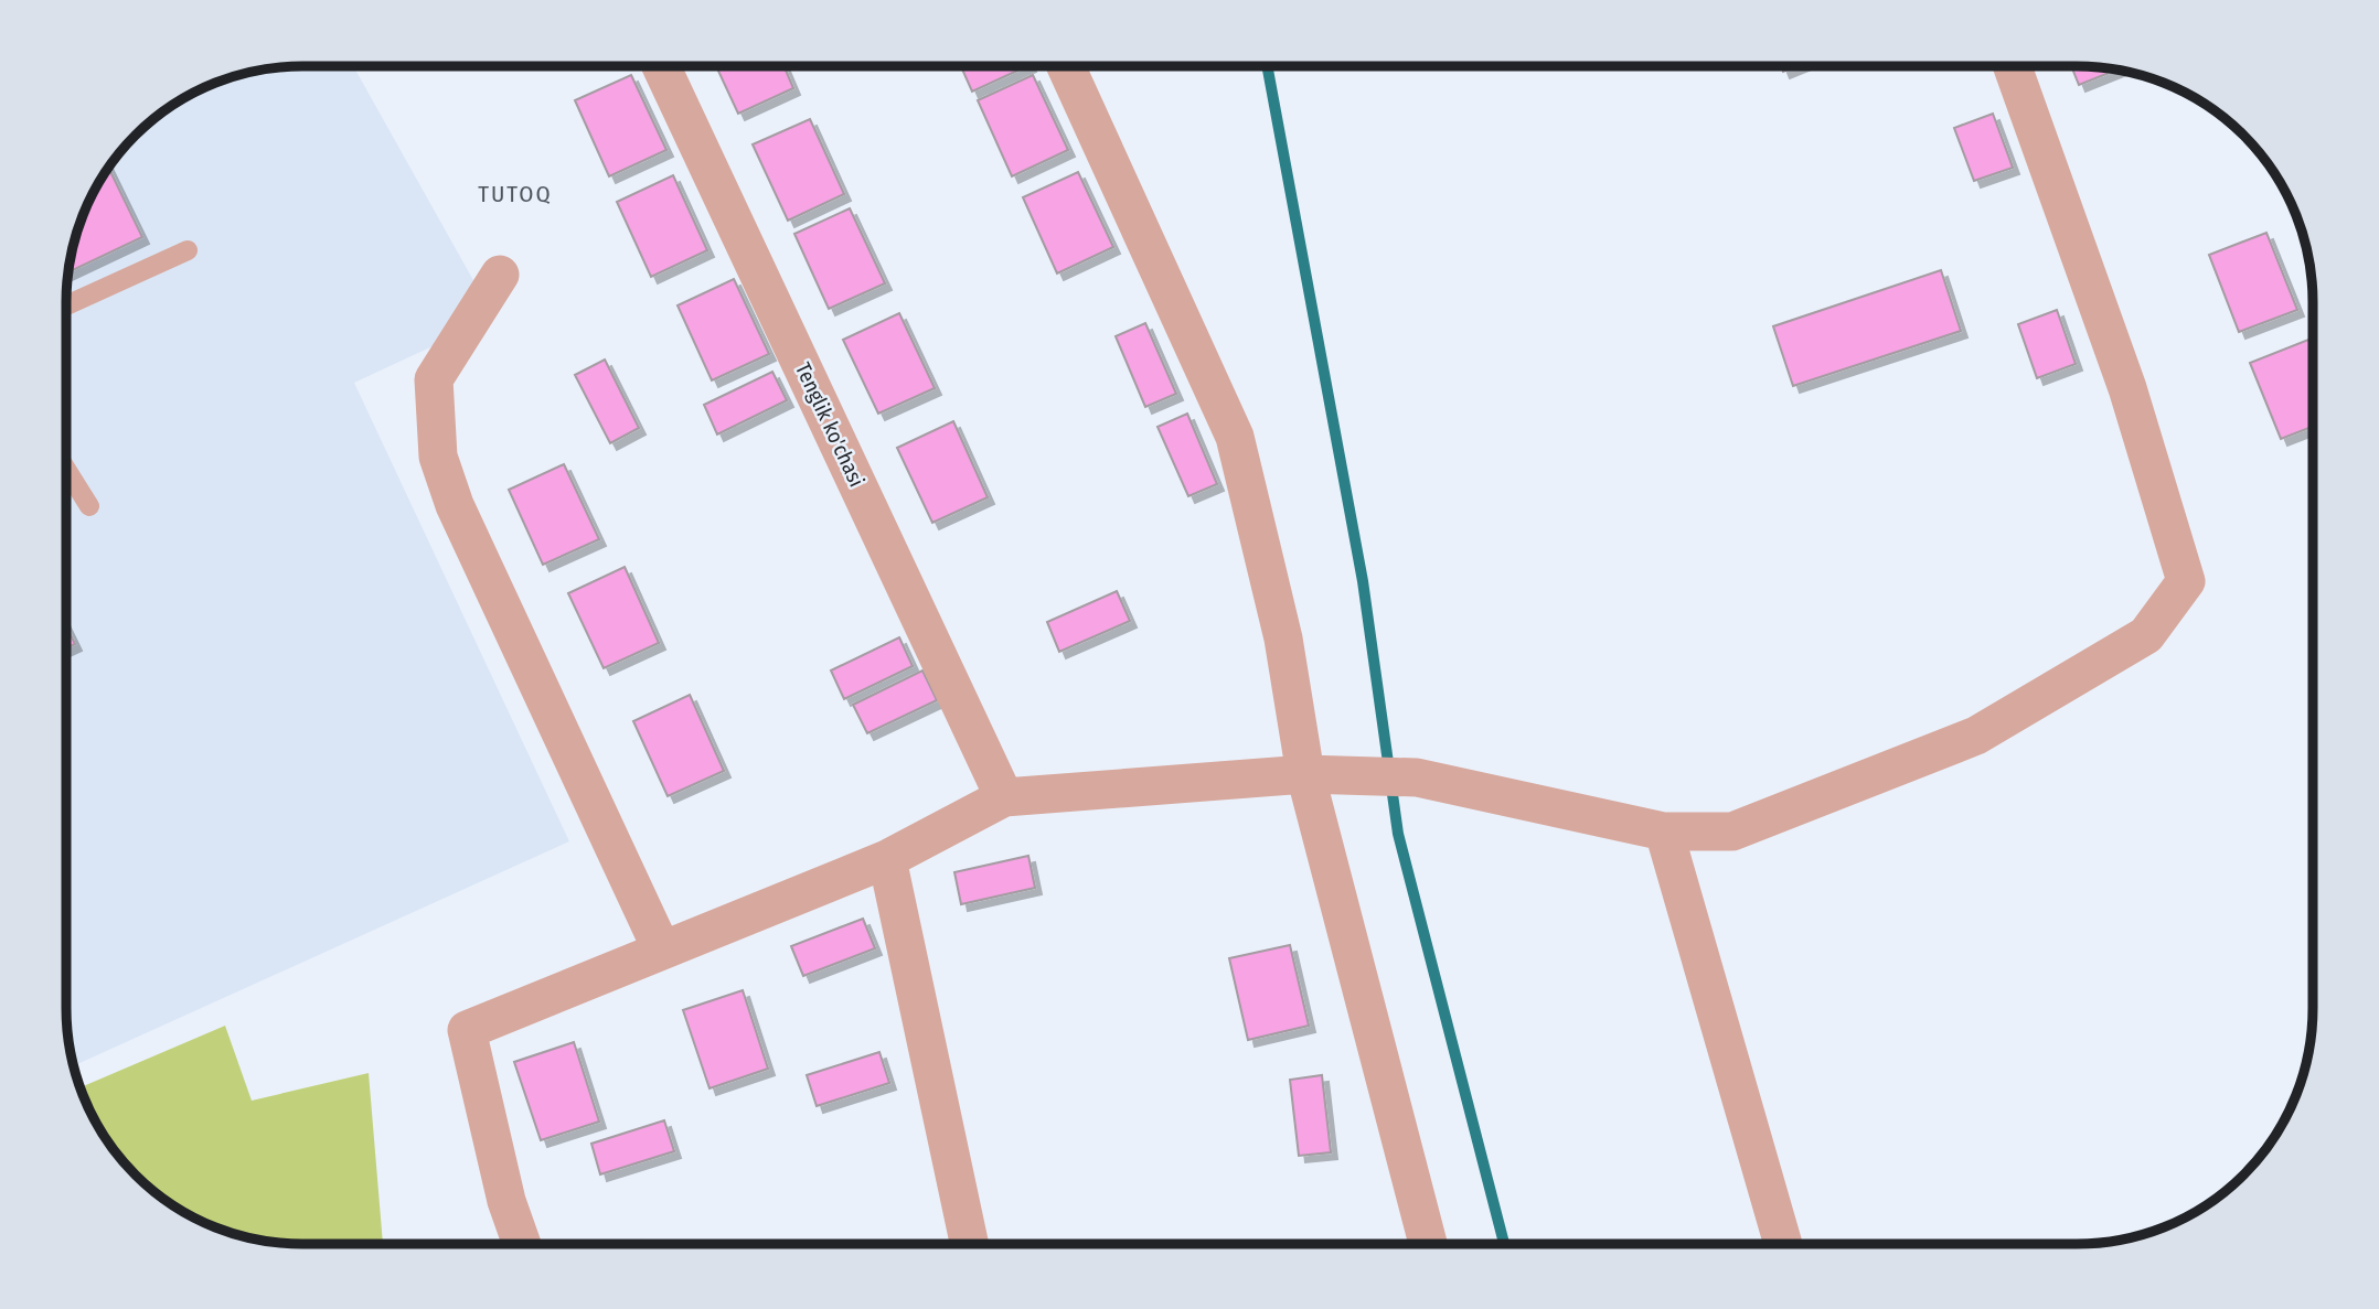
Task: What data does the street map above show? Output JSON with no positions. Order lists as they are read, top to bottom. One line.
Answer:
{"streets":{"street":["Tenglik ko'chasi"]},"districts":["TUTOQ"]}
